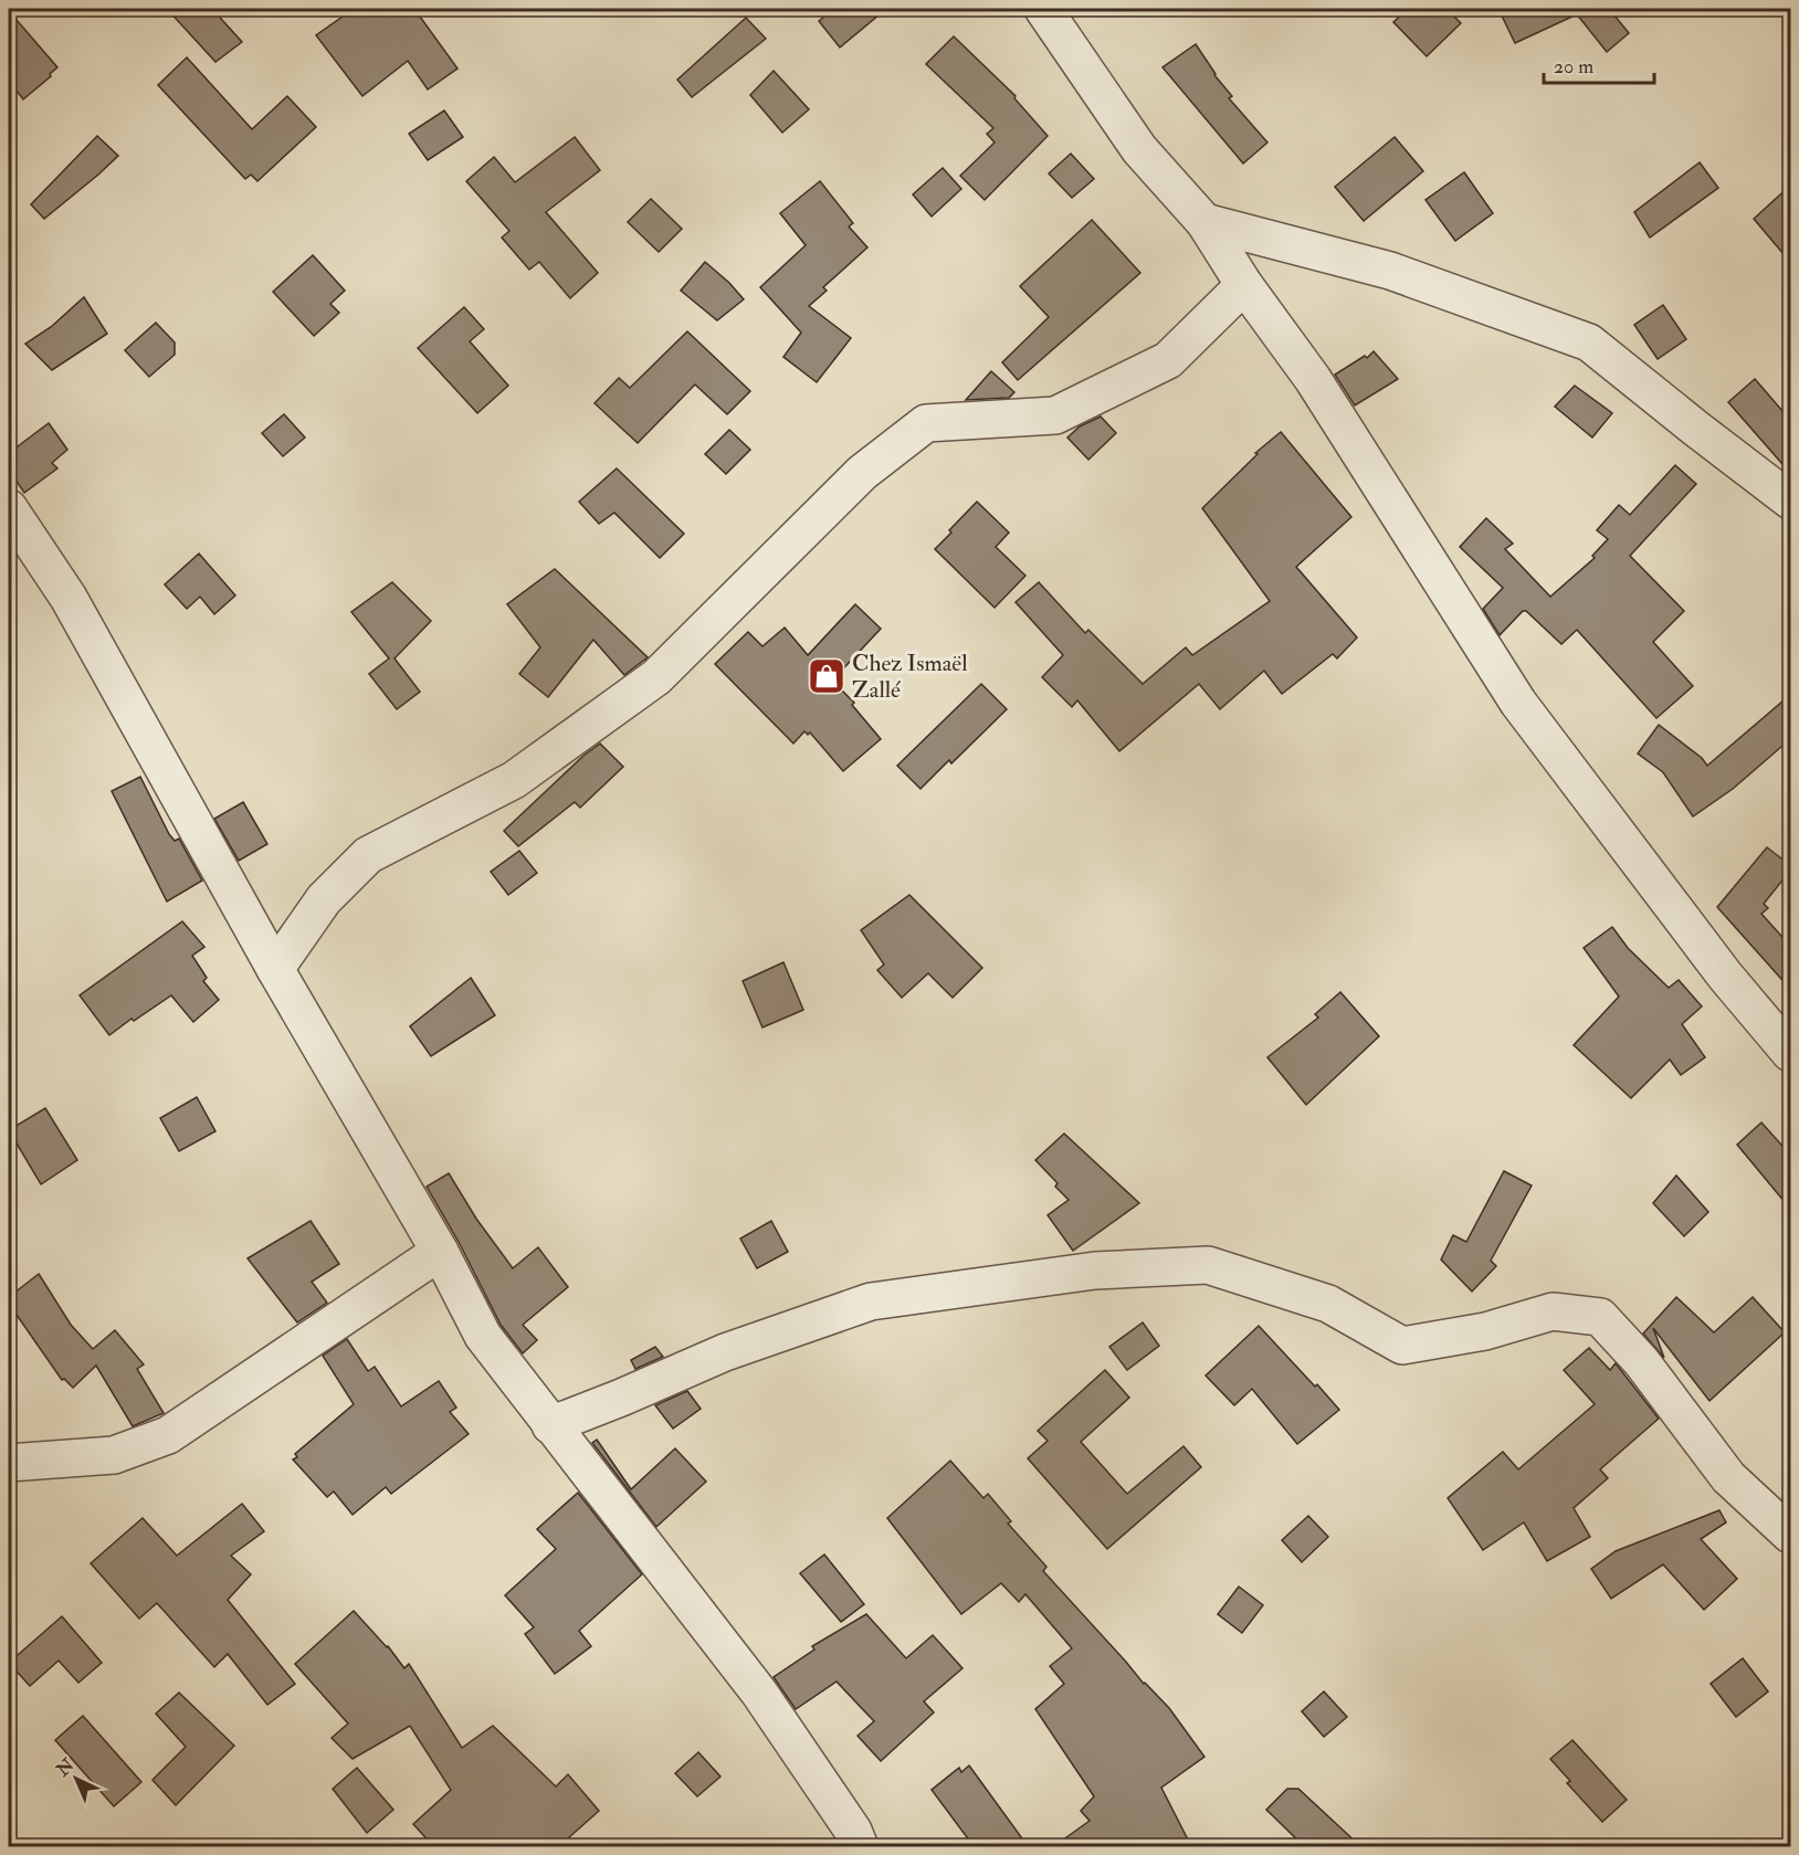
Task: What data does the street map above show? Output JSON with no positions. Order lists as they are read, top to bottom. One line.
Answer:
{"places":{"shop":["Chez Ismaël Zallé"]},"scale_bar":"20 m","north":"top left"}
